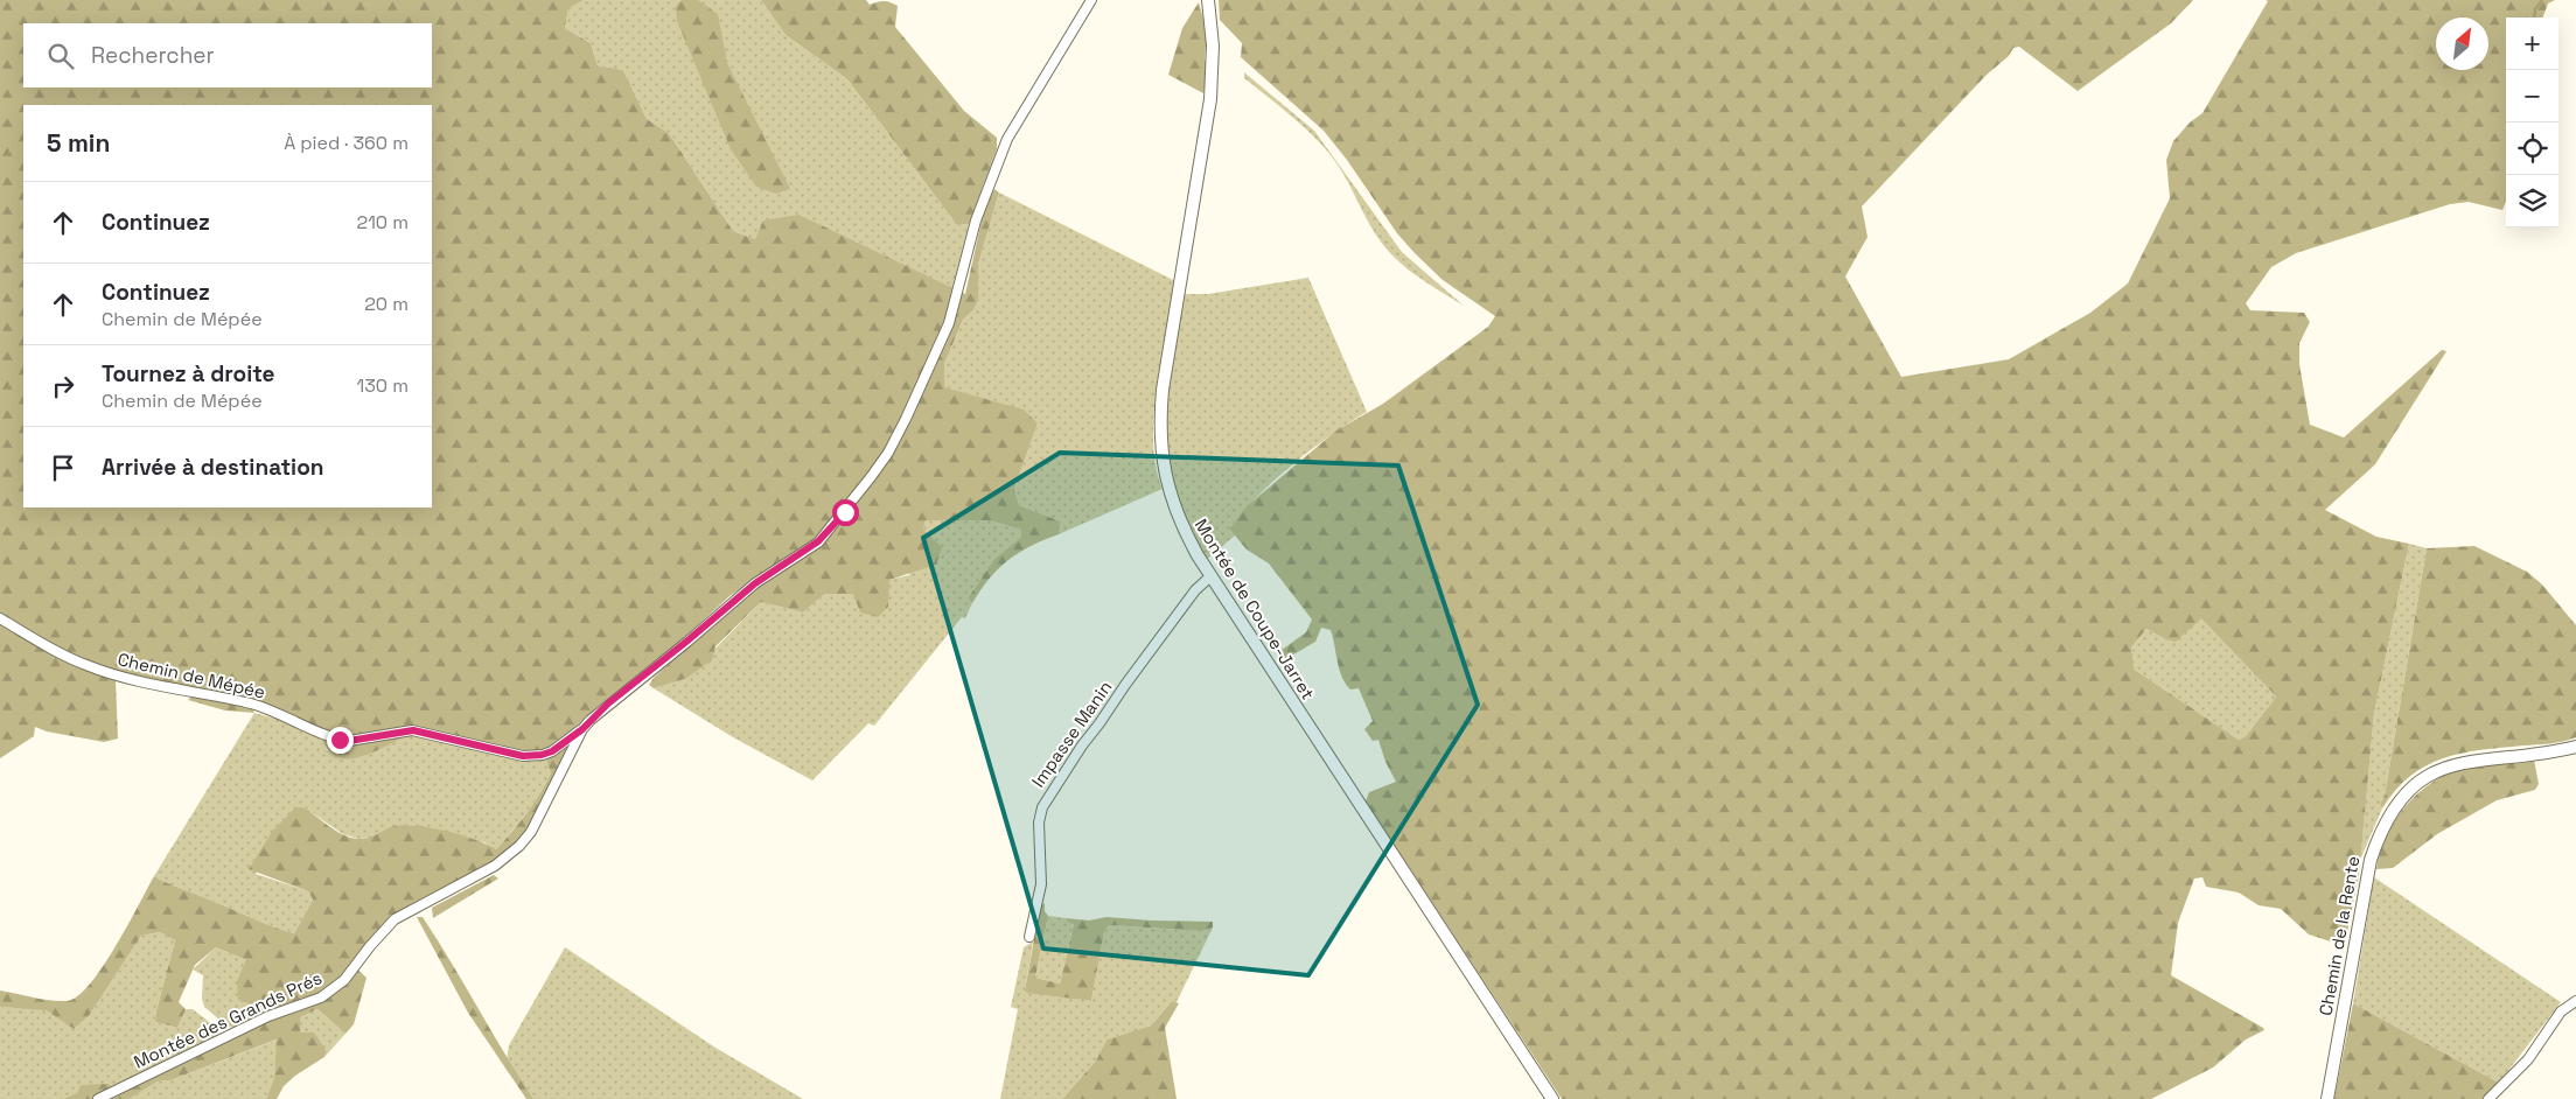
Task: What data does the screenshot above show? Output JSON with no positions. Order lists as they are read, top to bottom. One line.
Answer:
{"streets":{"main road":["Montée de Coupe-Jarret","Chemin de la Rente"],"street":["Chemin de Mépée","Impasse Manin","Montée des Grands Prés"]},"crossings":[["Montée de Coupe-Jarret","Impasse Manin"],["Chemin de Mépée","Montée des Grands Prés"]],"north":"top right","page":{"map_buttons":["+","−"],"search":"Rechercher","heading":["5 min","À pied · 360 m"],"list":[["Continuez","210 m"],["Continuez","Chemin de Mépée","20 m"],["Tournez à droite","Chemin de Mépée","130 m"],"Arrivée à destination"]}}
